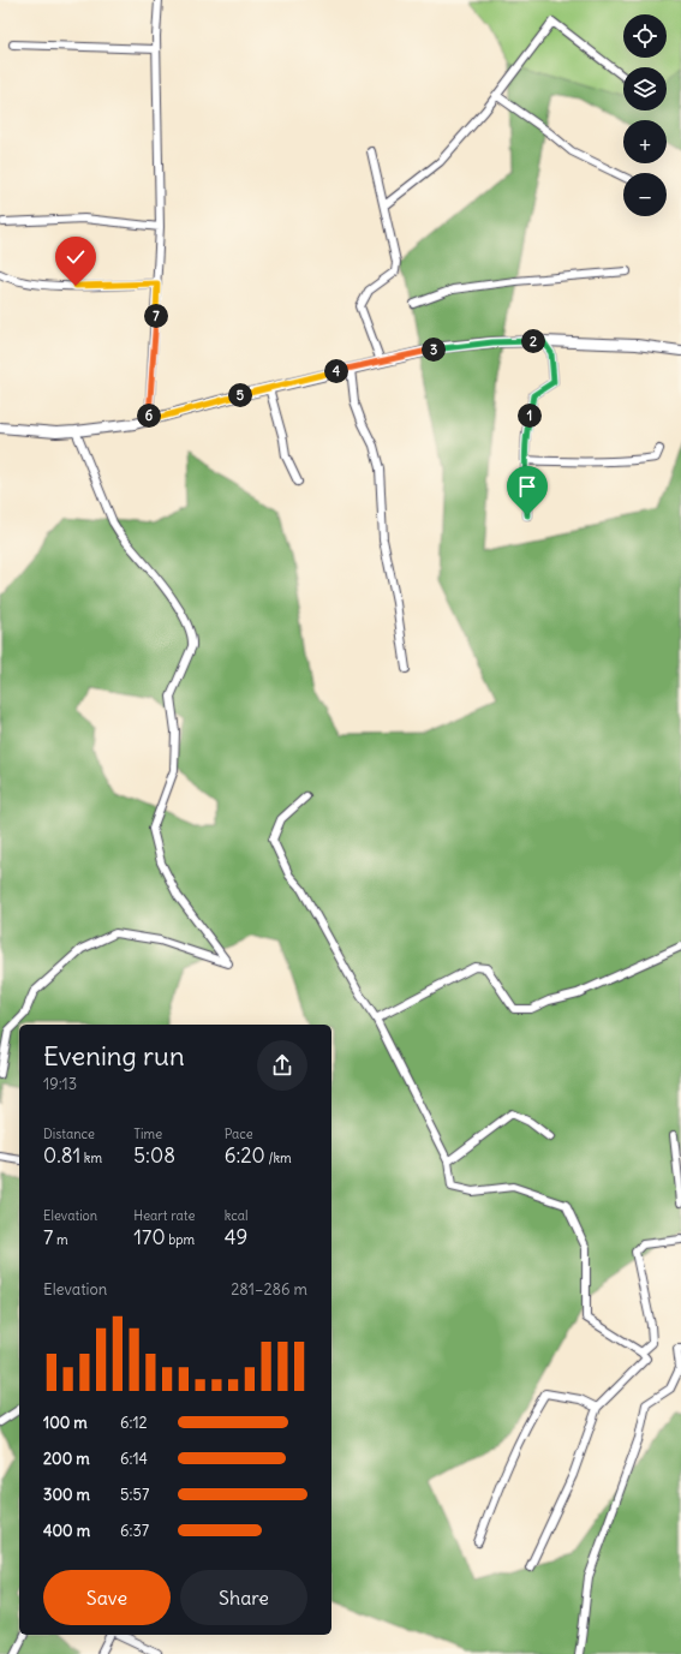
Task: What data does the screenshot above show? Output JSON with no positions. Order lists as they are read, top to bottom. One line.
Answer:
{"page":{"map_buttons":["+","−"],"pins":["7","2","3","4","5","1","6"],"heading":["Evening run","19:13"],"stats":[["Distance","0.81 km"],["Time","5:08"],["Pace","6:20 /km"],["Elevation","7 m"],["Heart rate","170 bpm"],["kcal","49"]],"chart":["Elevation","281–286 m"],"list":[{"name":"100 m","note":"6:12"},{"name":"200 m","note":"6:14"},{"name":"300 m","note":"5:57"},{"name":"400 m","note":"6:37"}],"buttons":["Save","Share"]}}
